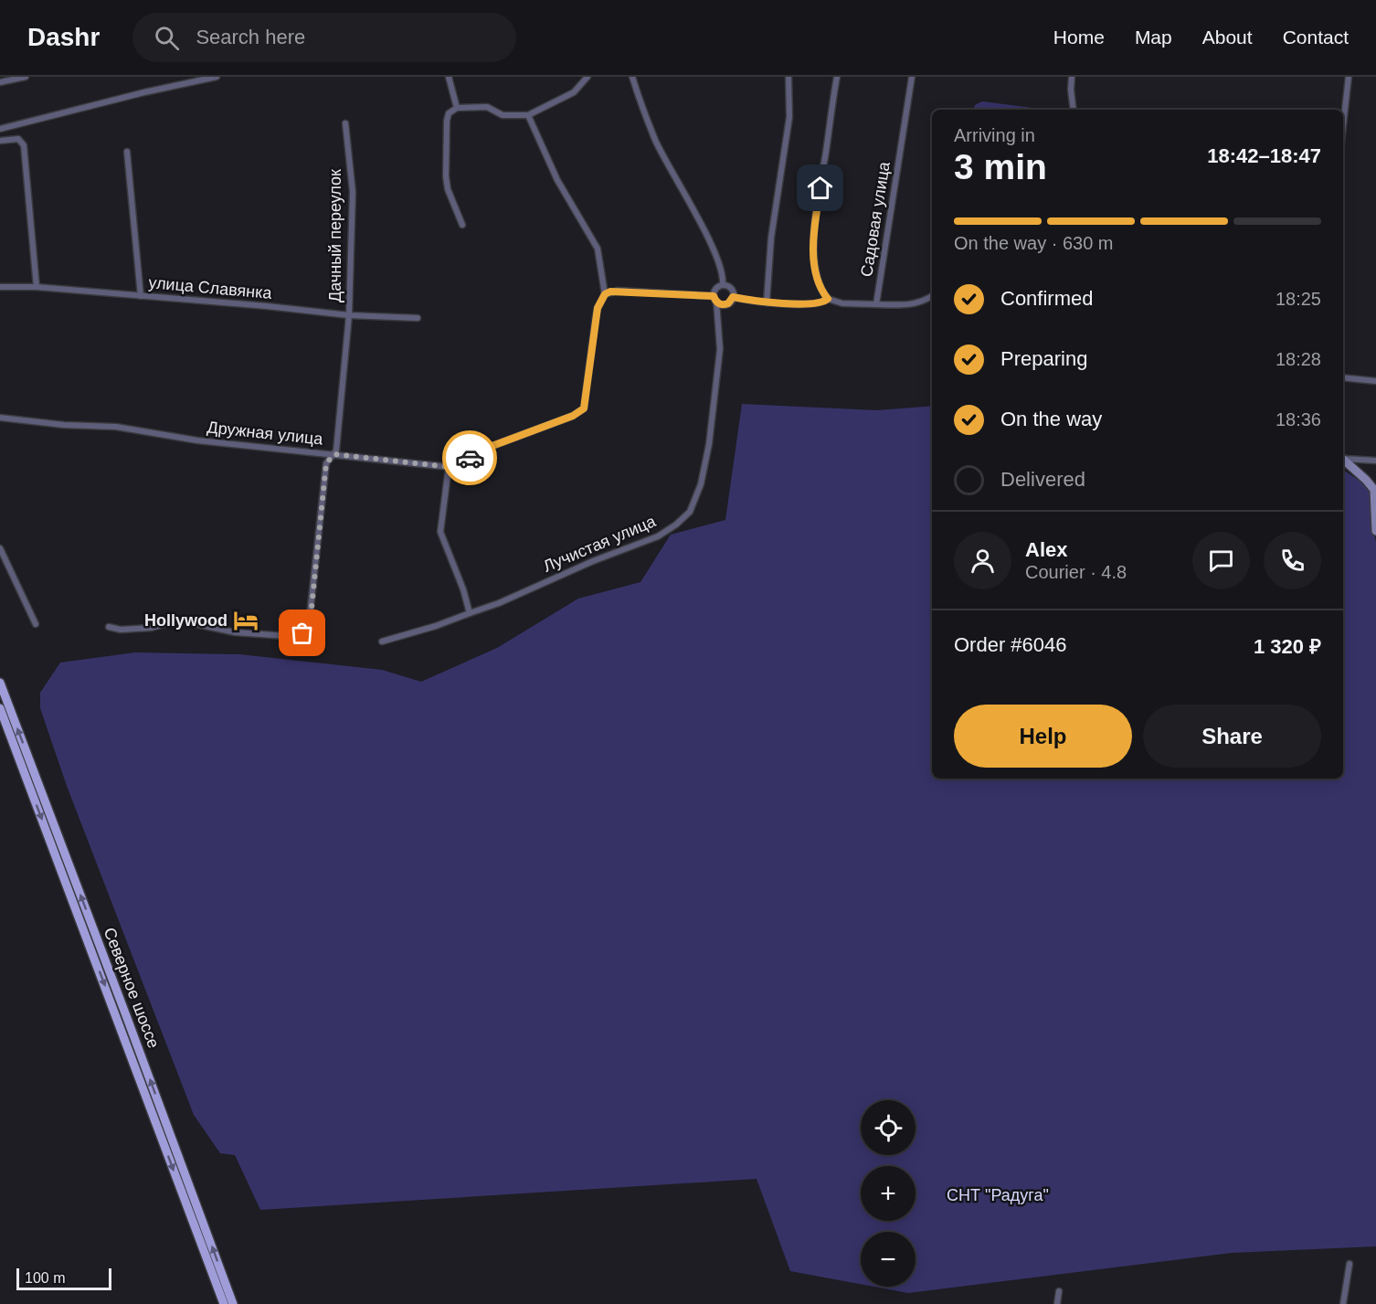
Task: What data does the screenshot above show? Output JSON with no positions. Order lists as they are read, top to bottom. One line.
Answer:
{"streets":{"main road":["Северное шоссе"],"street":["Садовая улица","Дачный переулок","улица Славянка","Дружная улица","Лучистая улица"]},"crossings":[["Дачный переулок","улица Славянка"],["Дачный переулок","Дружная улица"]],"parks":["СНТ \"Радуга\""],"places":{"hotel":["Hollywood"]},"scale_bar":"100 m","page":{"header":"Dashr","search":"Search here","nav":["Home","Map","About","Contact"],"heading":["3 min","Arriving in","18:42–18:47"],"panel":["Alex","Courier · 4.8","Order #6046","1 320 ₽"],"bar":"On the way · 630 m","list":[["Confirmed","18:25"],["Preparing","18:28"],["On the way","18:36"],"Delivered"],"buttons":["Help","Share"],"map_buttons":["+","−"],"scale":"100 m"}}
